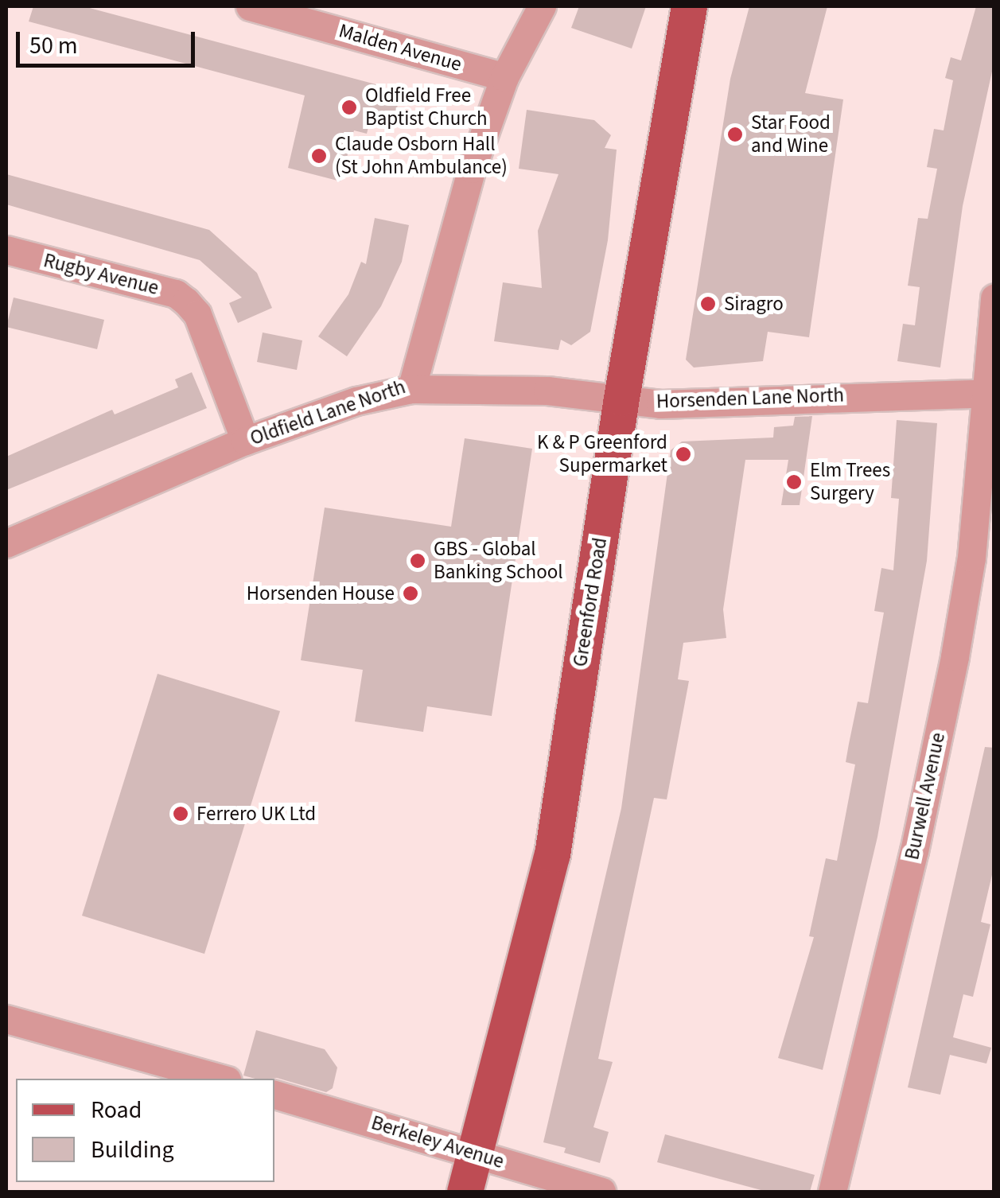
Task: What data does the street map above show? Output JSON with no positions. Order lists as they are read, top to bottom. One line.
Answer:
{"streets":{"main road":["Greenford Road"],"street":["Malden Avenue","Rugby Avenue","Horsenden Lane North","Oldfield Lane North","Burwell Avenue","Berkeley Avenue"]},"crossings":[["Malden Avenue","Oldfield Lane North"],["Rugby Avenue","Oldfield Lane North"],["Horsenden Lane North","Oldfield Lane North"],["Horsenden Lane North","Greenford Road"],["Horsenden Lane North","Burwell Avenue"],["Greenford Road","Berkeley Avenue"]],"places":["Oldfield Free Baptist Church","Star Food and Wine","Claude Osborn Hall (St John Ambulance)","Siragro","K & P Greenford Supermarket","Elm Trees Surgery","GBS - Global Banking School","Horsenden House","Ferrero UK Ltd"],"legend":["Road","Building"],"scale_bar":"50 m"}
